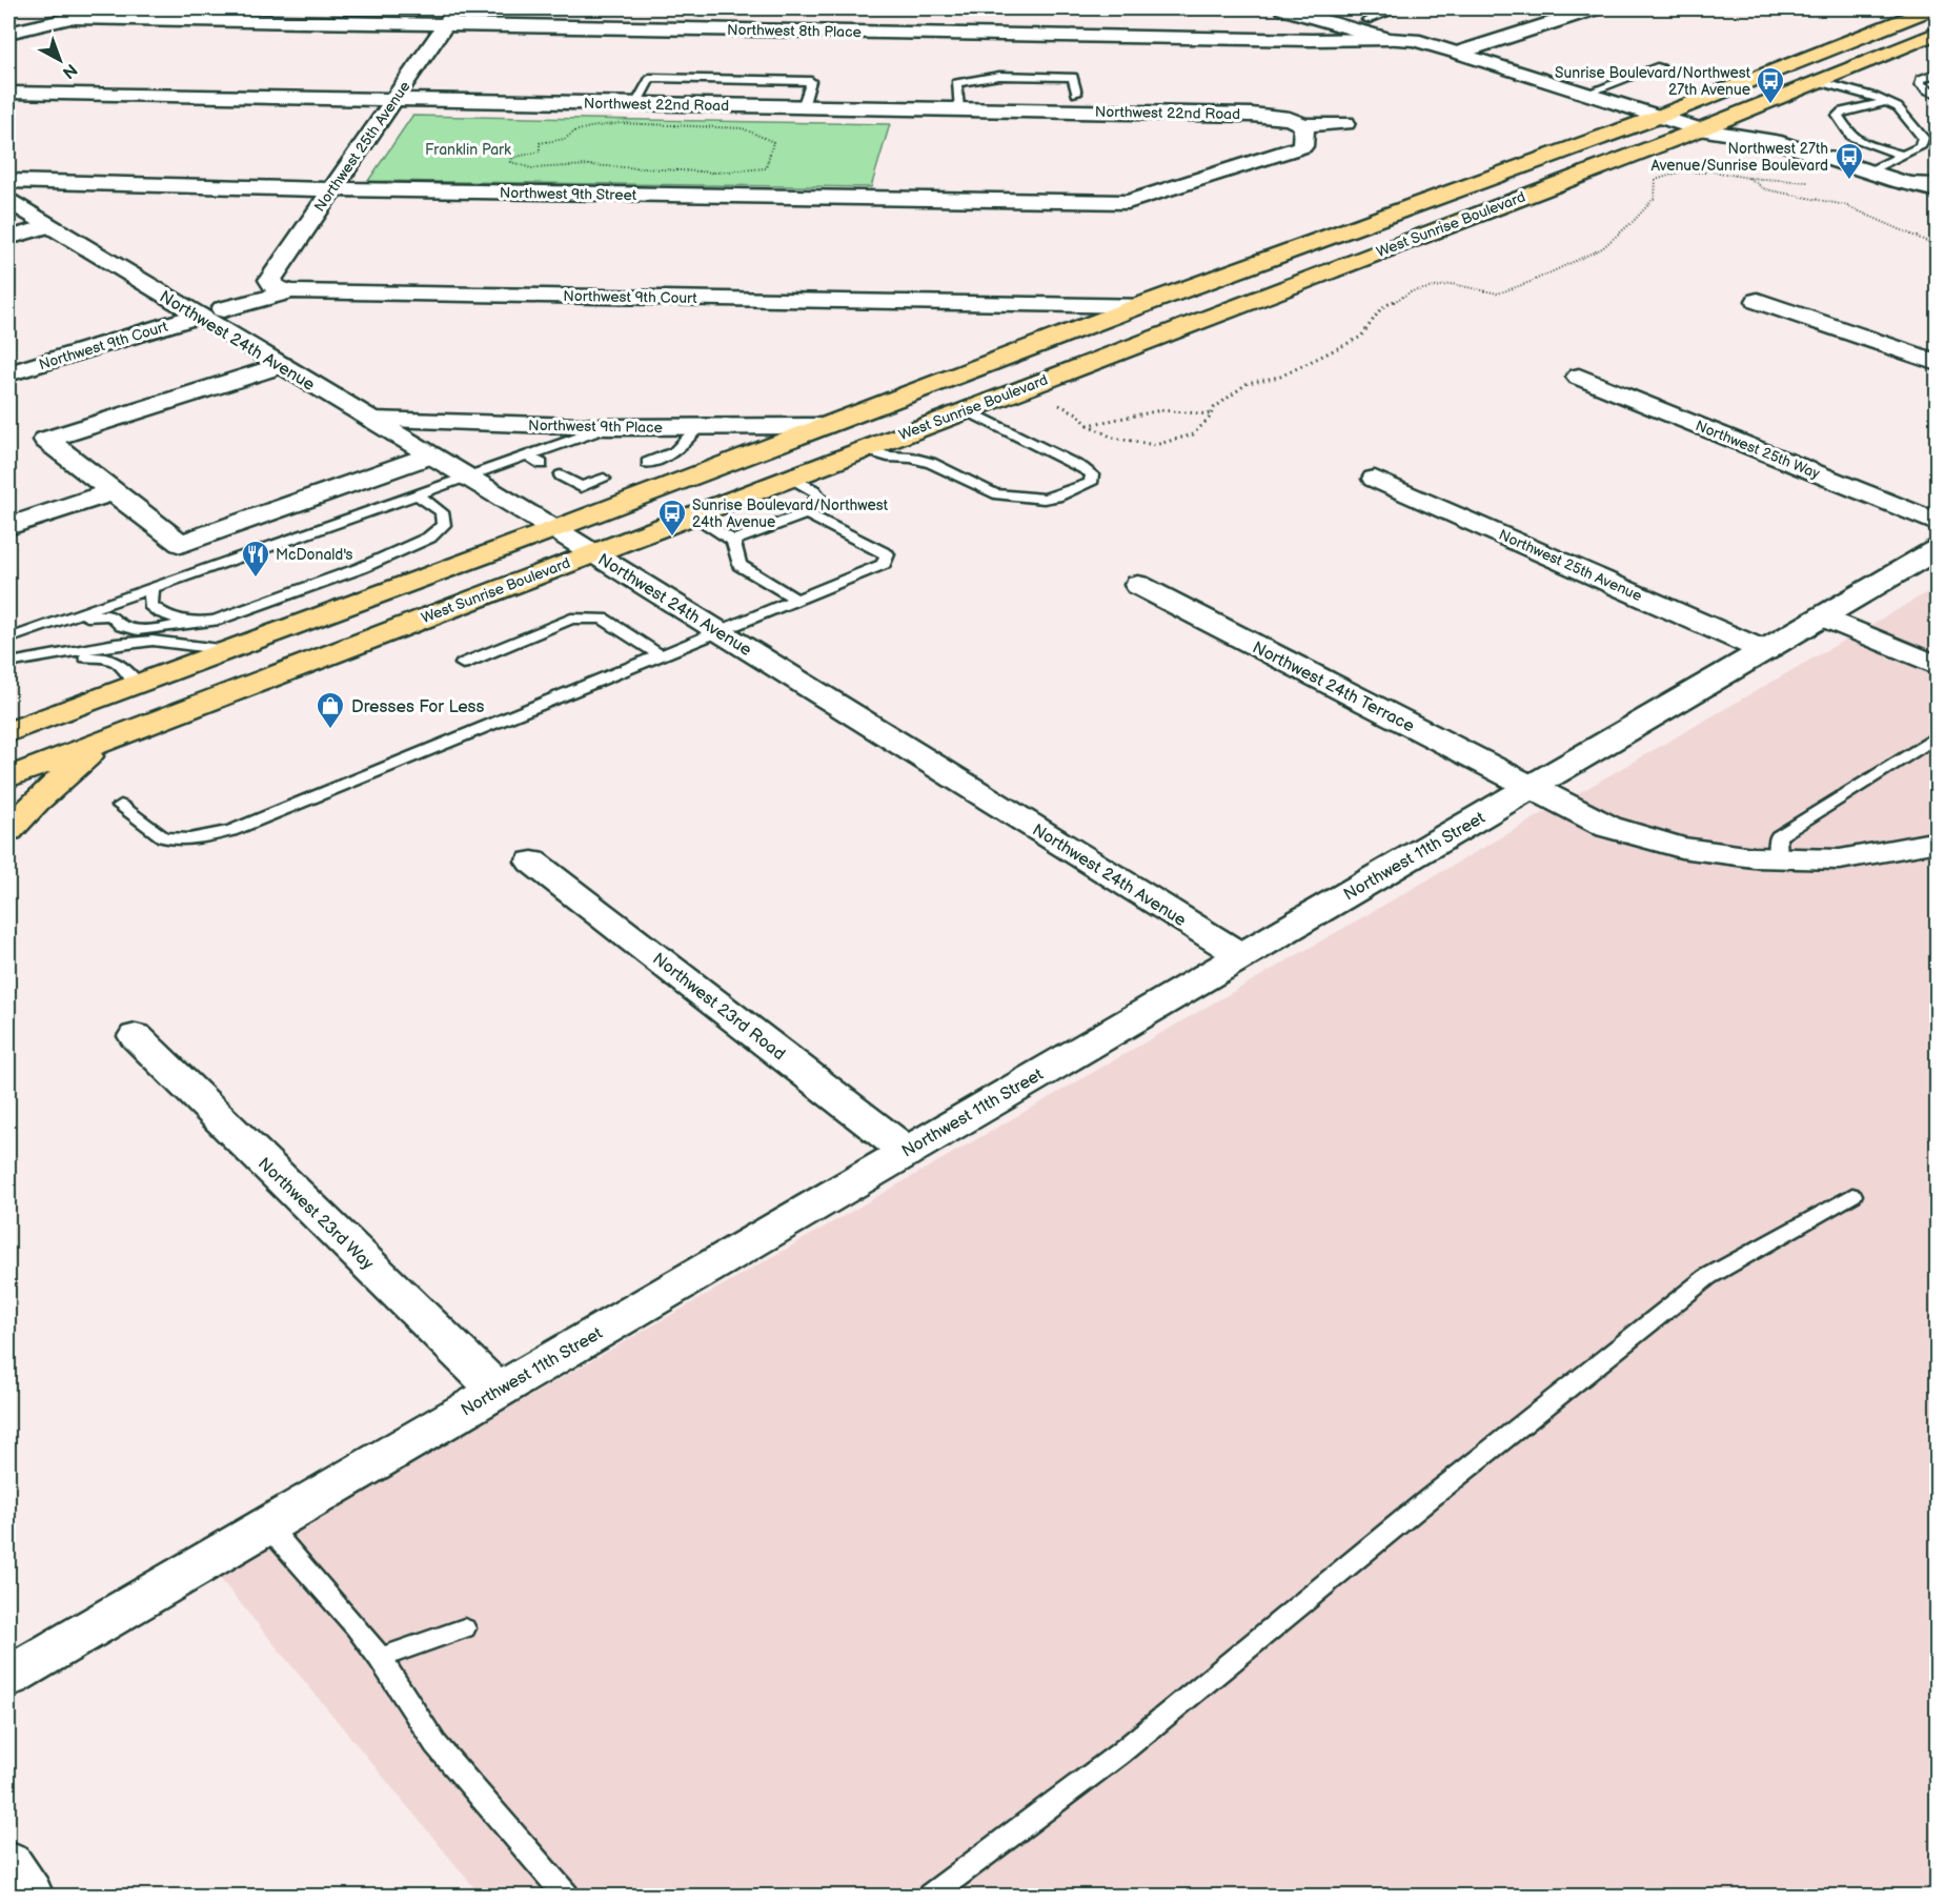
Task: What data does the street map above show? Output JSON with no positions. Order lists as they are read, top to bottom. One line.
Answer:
{"streets":{"main road":["West Sunrise Boulevard"],"street":["Northwest 8th Place","Northwest 22nd Road","Northwest 25th Avenue","Northwest 9th Street","Northwest 9th Court","Northwest 24th Avenue","Northwest 9th Place","Northwest 25th Way","Northwest 24th Terrace","Northwest 11th Street","Northwest 23rd Road","Northwest 23rd Way"]},"crossings":[["Northwest 8th Place","Northwest 25th Avenue"],["Northwest 22nd Road","Northwest 25th Avenue"],["Northwest 22nd Road","Northwest 9th Street"],["Northwest 25th Avenue","Northwest 9th Street"],["Northwest 25th Avenue","Northwest 9th Court"],["Northwest 25th Avenue","Northwest 11th Street"],["West Sunrise Boulevard","Northwest 9th Court"],["West Sunrise Boulevard","Northwest 24th Avenue"],["West Sunrise Boulevard","Northwest 9th Place"],["Northwest 9th Court","Northwest 24th Avenue"],["Northwest 24th Avenue","Northwest 9th Place"],["Northwest 24th Avenue","Northwest 11th Street"],["Northwest 24th Terrace","Northwest 11th Street"],["Northwest 11th Street","Northwest 23rd Road"],["Northwest 11th Street","Northwest 23rd Way"]],"parks":["Franklin Park"],"places":{"bus stop":["Sunrise Boulevard/Northwest 27th Avenue","Northwest 27th Avenue/Sunrise Boulevard","Sunrise Boulevard/Northwest 24th Avenue"],"restaurant":["McDonald's"],"shop":["Dresses For Less"]},"north":"bottom right"}
